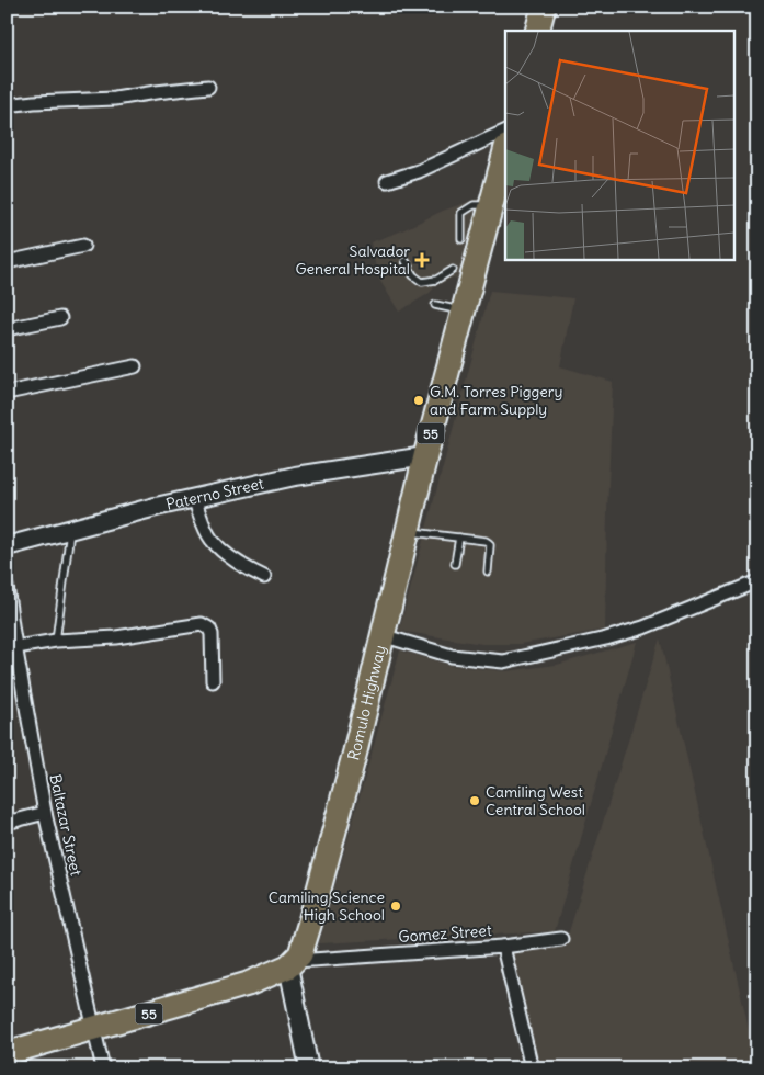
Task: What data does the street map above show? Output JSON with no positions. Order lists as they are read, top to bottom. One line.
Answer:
{"streets":{"highway":["55","Romulo Highway"],"street":["Paterno Street","Baltazar Street","Gomez Street"]},"crossings":[["55","Romulo Highway"],["55","Baltazar Street"],["55","Gomez Street"],["Paterno Street","Romulo Highway"],["Romulo Highway","Gomez Street"]],"places":{"health":["Salvador General Hospital"],"other":["G.M. Torres Piggery and Farm Supply","Camiling West Central School","Camiling Science High School"]}}
